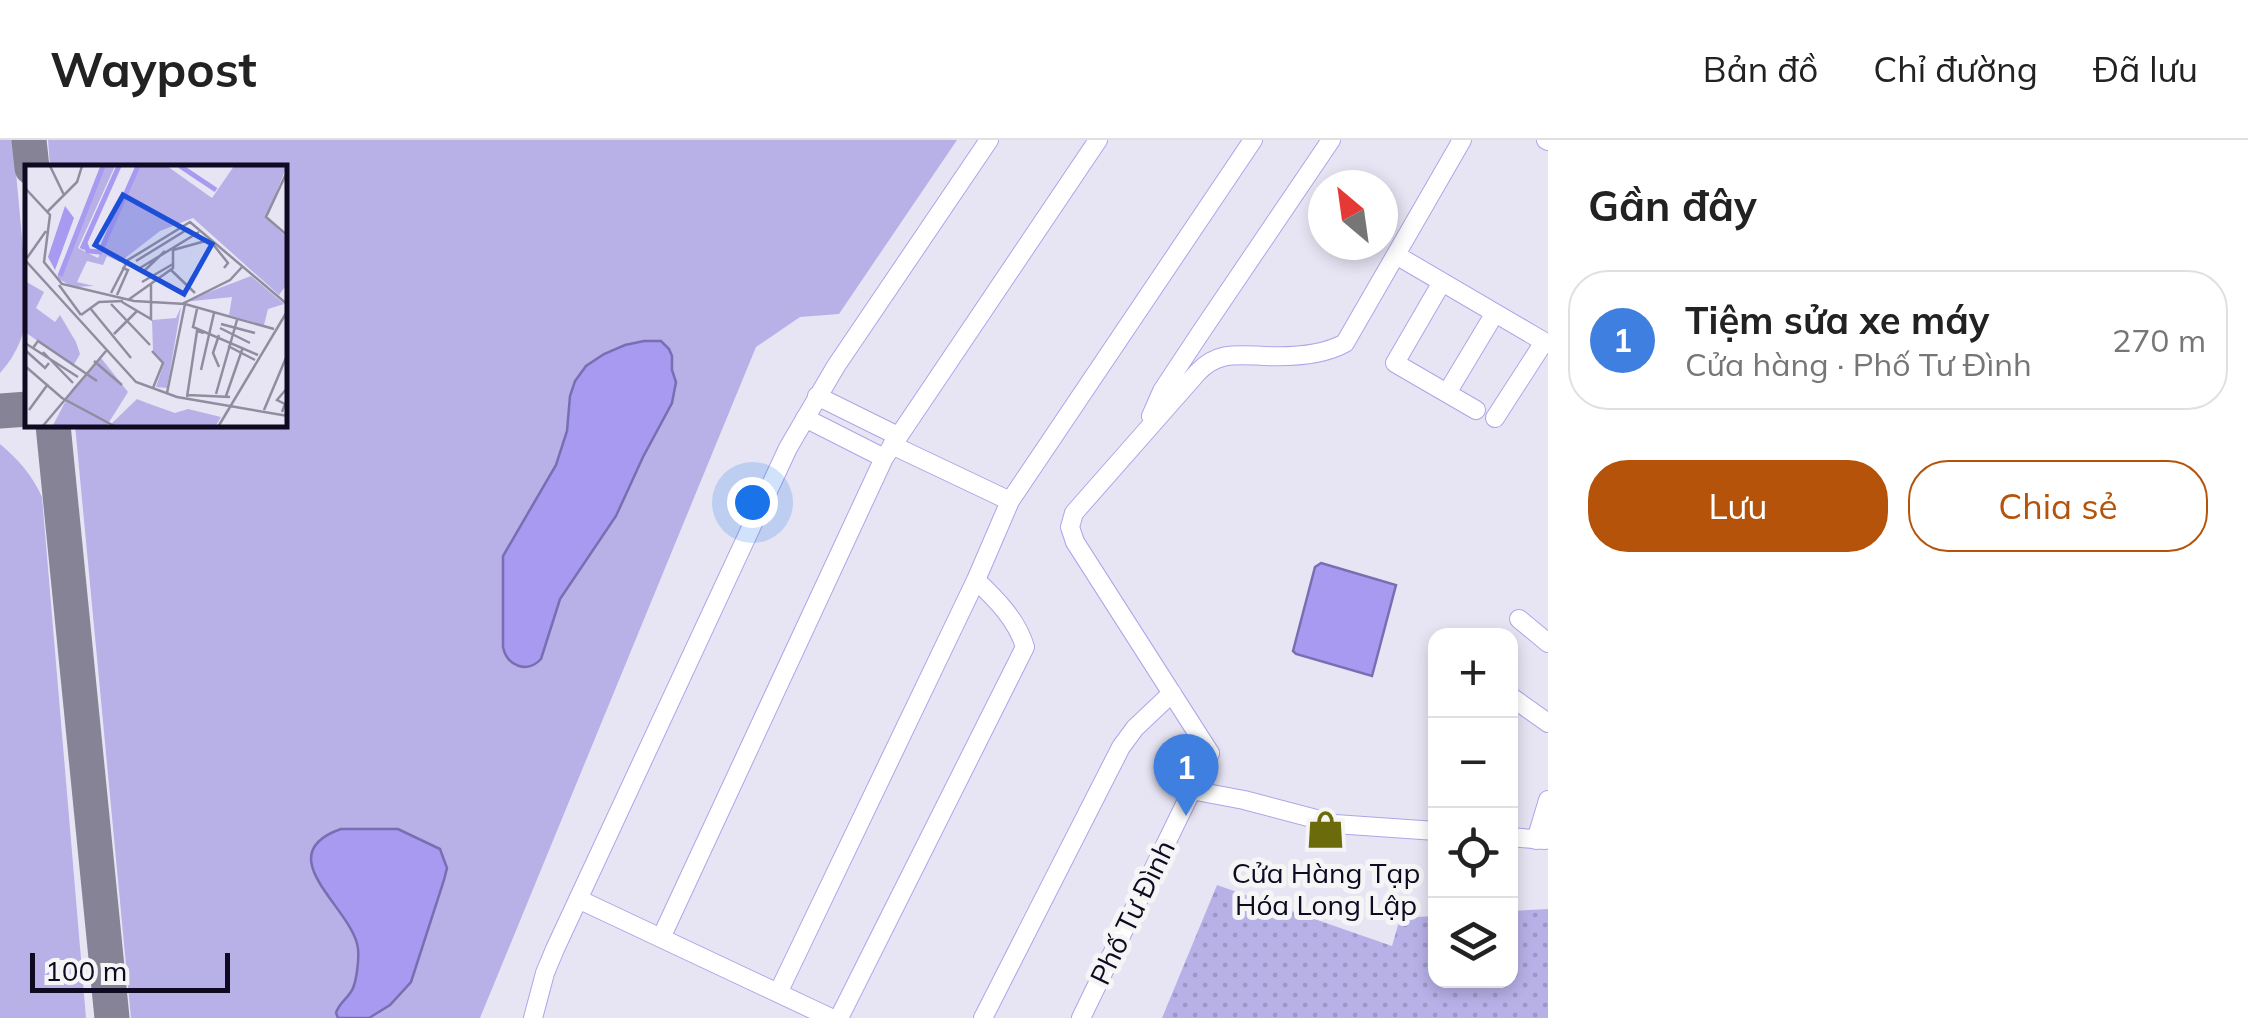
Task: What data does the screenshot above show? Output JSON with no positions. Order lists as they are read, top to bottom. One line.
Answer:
{"streets":{"street":["Phố Tư Đình"]},"places":{"shop":["Cửa Hàng Tạp Hóa Long Lập"]},"scale_bar":"100 m","north":"top left","page":{"header":"Waypost","nav":["Bản đồ","Chỉ đường","Đã lưu"],"heading":"Gần đây","list":[{"mark":"1","name":"Tiệm sửa xe máy","note":"Cửa hàng · Phố Tư Đình","value":"270 m"}],"buttons":["Lưu","Chia sẻ"],"map_buttons":["+","−"],"pins":"1","scale":"100 m"}}
